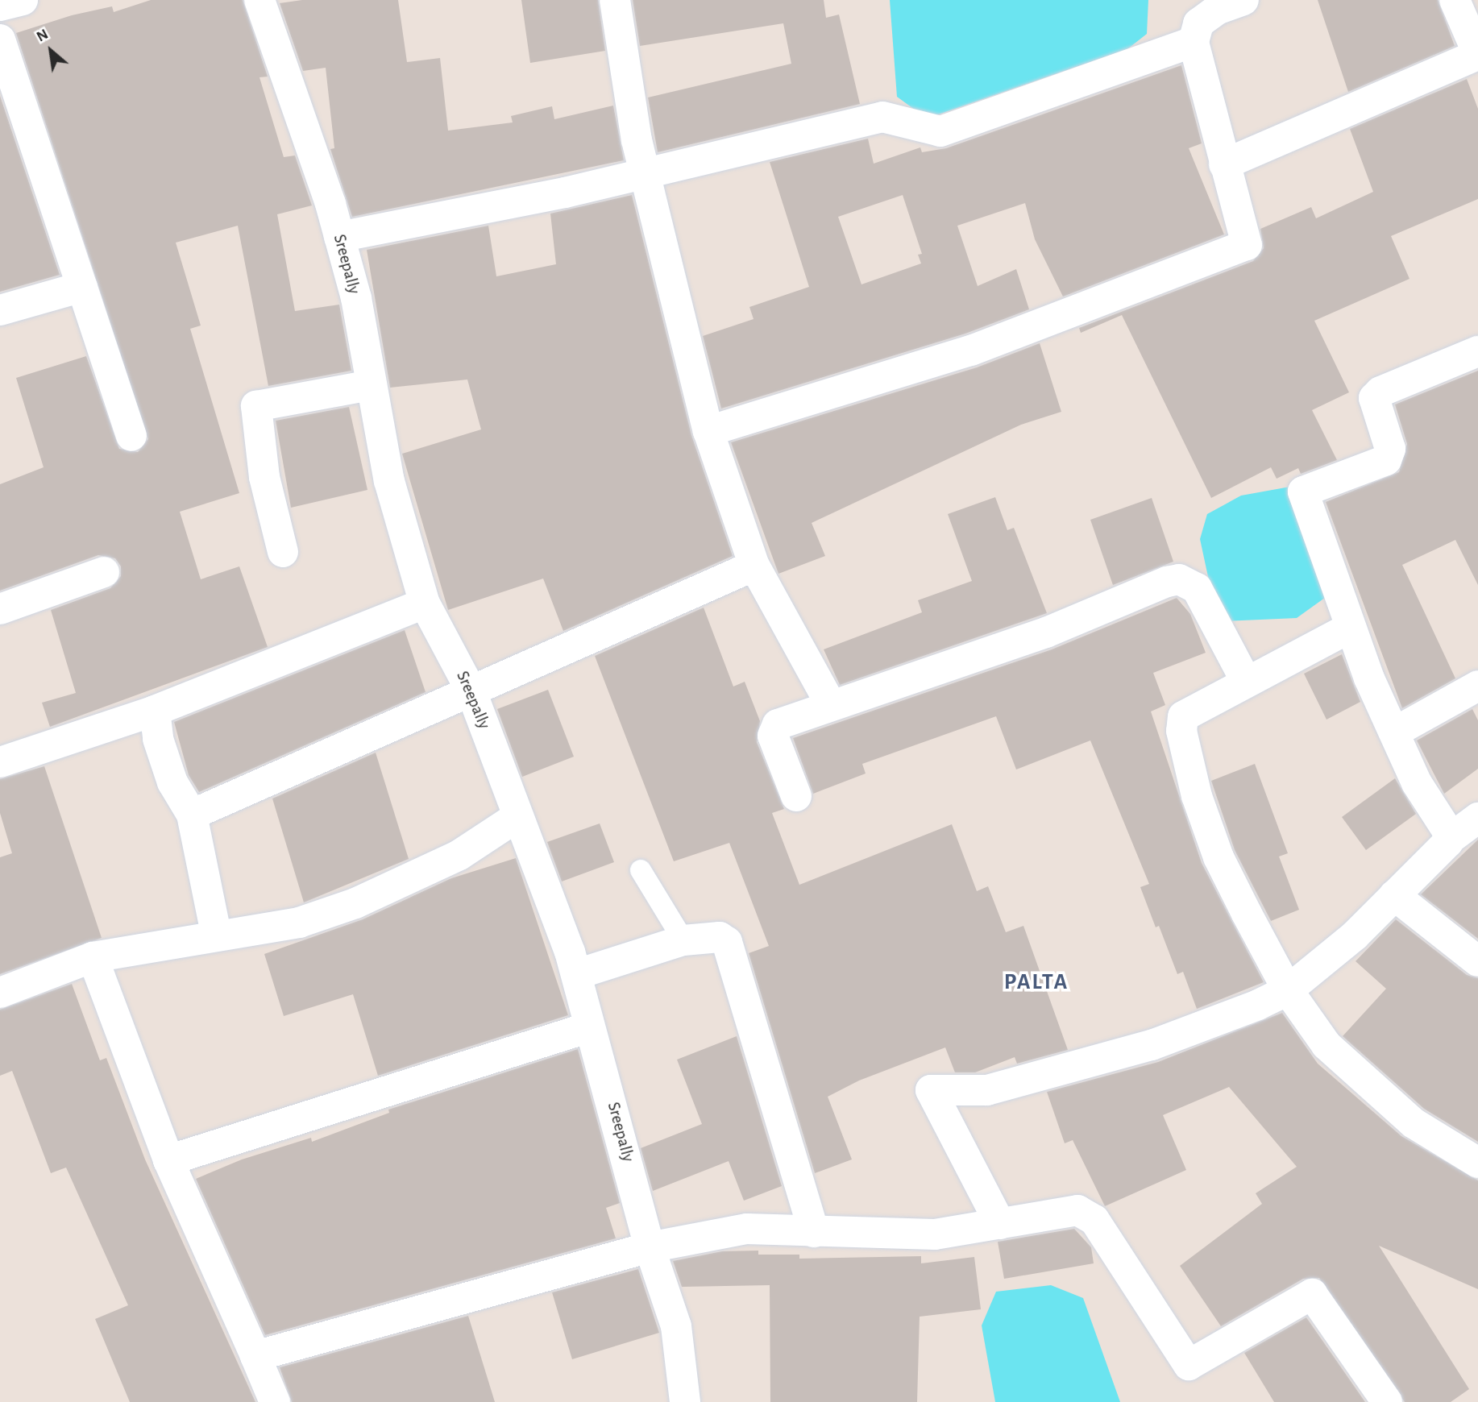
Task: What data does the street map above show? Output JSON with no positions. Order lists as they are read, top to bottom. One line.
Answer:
{"streets":{"street":["Sreepally"]},"districts":["PALTA"],"north":"top left"}
